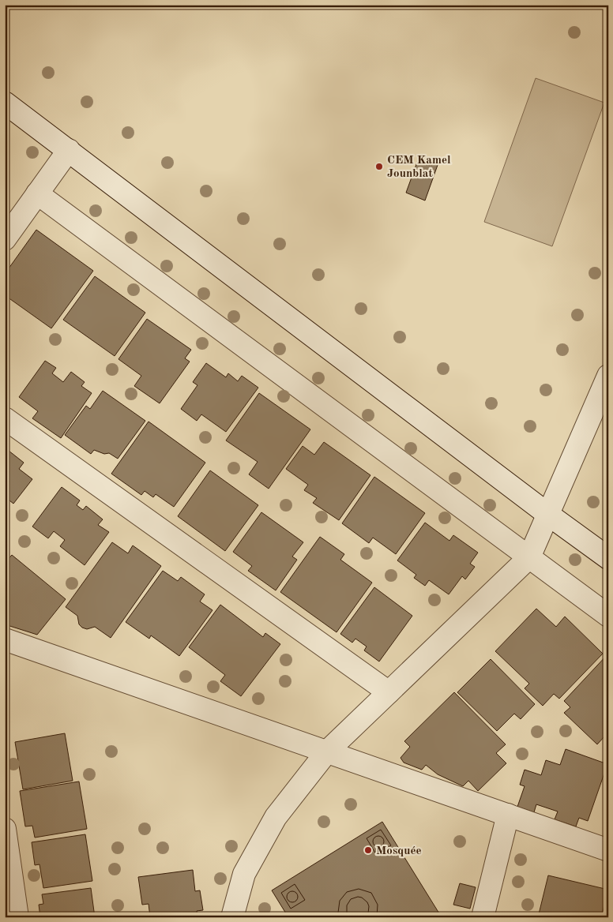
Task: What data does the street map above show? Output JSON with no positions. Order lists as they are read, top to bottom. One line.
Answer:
{"places":["CEM Kamel Jounblat","Mosquée"]}
